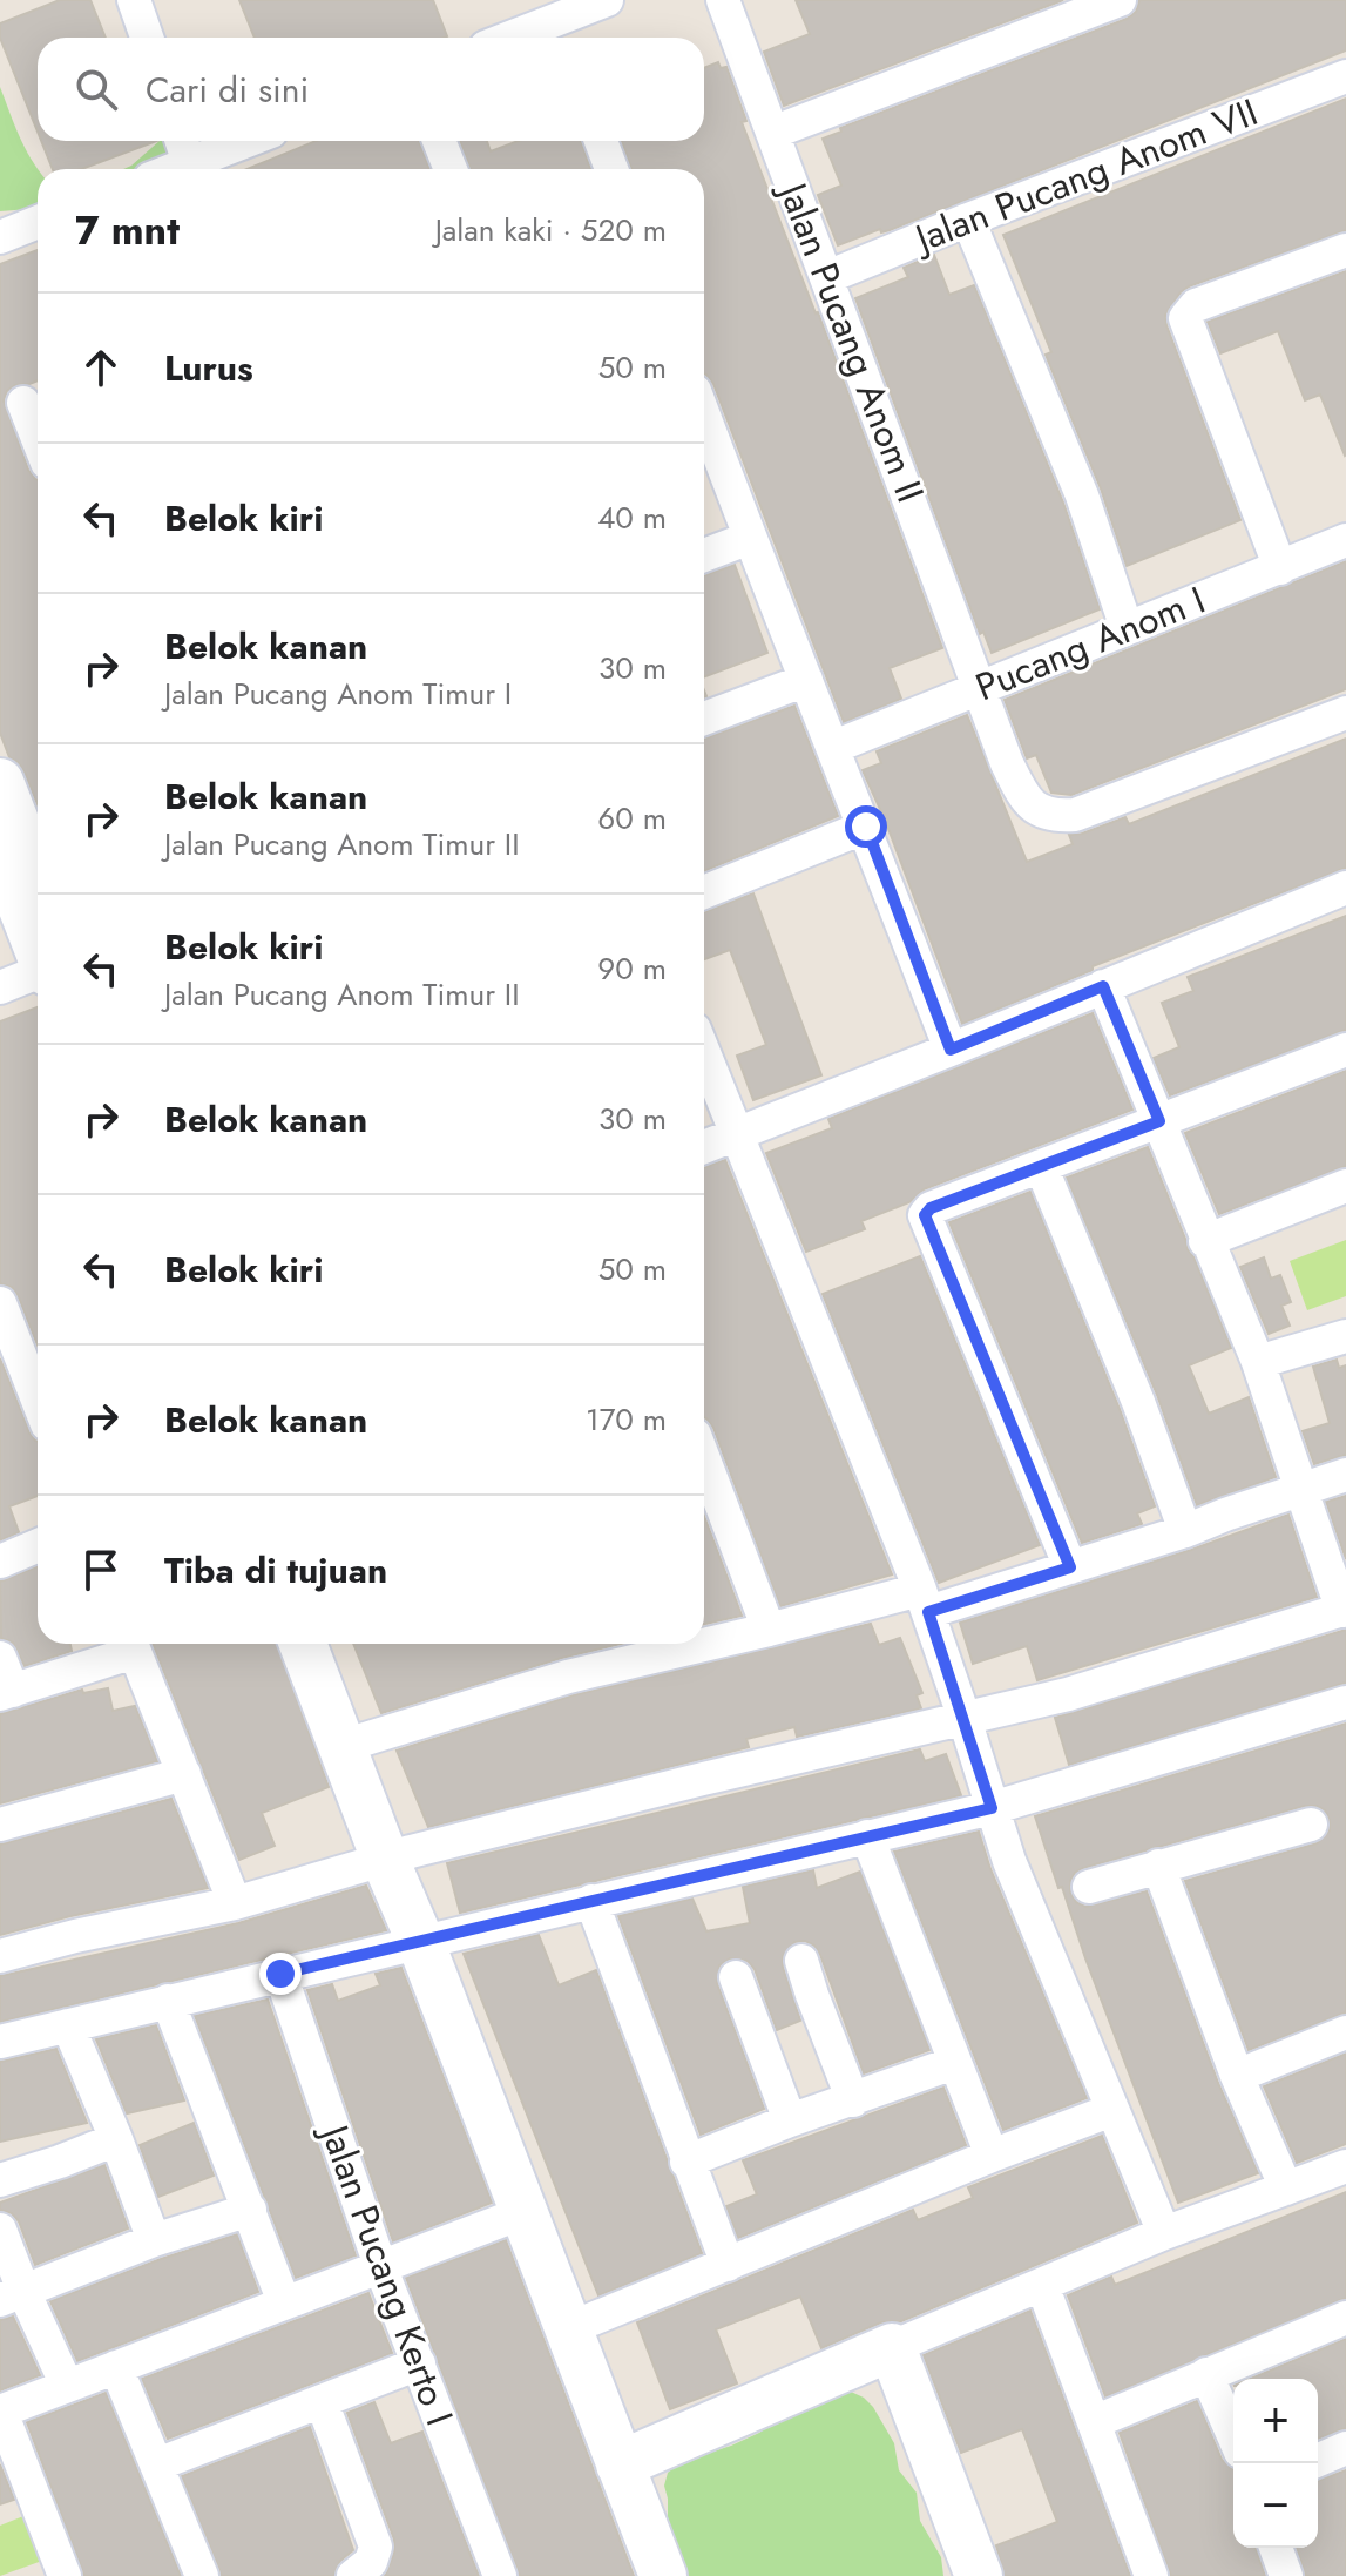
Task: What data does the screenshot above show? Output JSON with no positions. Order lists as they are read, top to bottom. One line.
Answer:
{"streets":{"street":["Jalan Pucang Anom VII","Jalan Pucang Anom II","Pucang Anom I","Jalan Pucang Kerto I"]},"crossings":[["Jalan Pucang Anom VII","Jalan Pucang Anom II"],["Jalan Pucang Anom II","Pucang Anom I"]],"page":{"search":"Cari di sini","heading":["7 mnt","Jalan kaki · 520 m"],"list":[["Lurus","50 m"],["Belok kiri","40 m"],["Belok kanan","Jalan Pucang Anom Timur I","30 m"],["Belok kanan","Jalan Pucang Anom Timur II","60 m"],["Belok kiri","Jalan Pucang Anom Timur II","90 m"],["Belok kanan","30 m"],["Belok kiri","50 m"],["Belok kanan","170 m"],"Tiba di tujuan"],"map_buttons":["+","−"]}}
